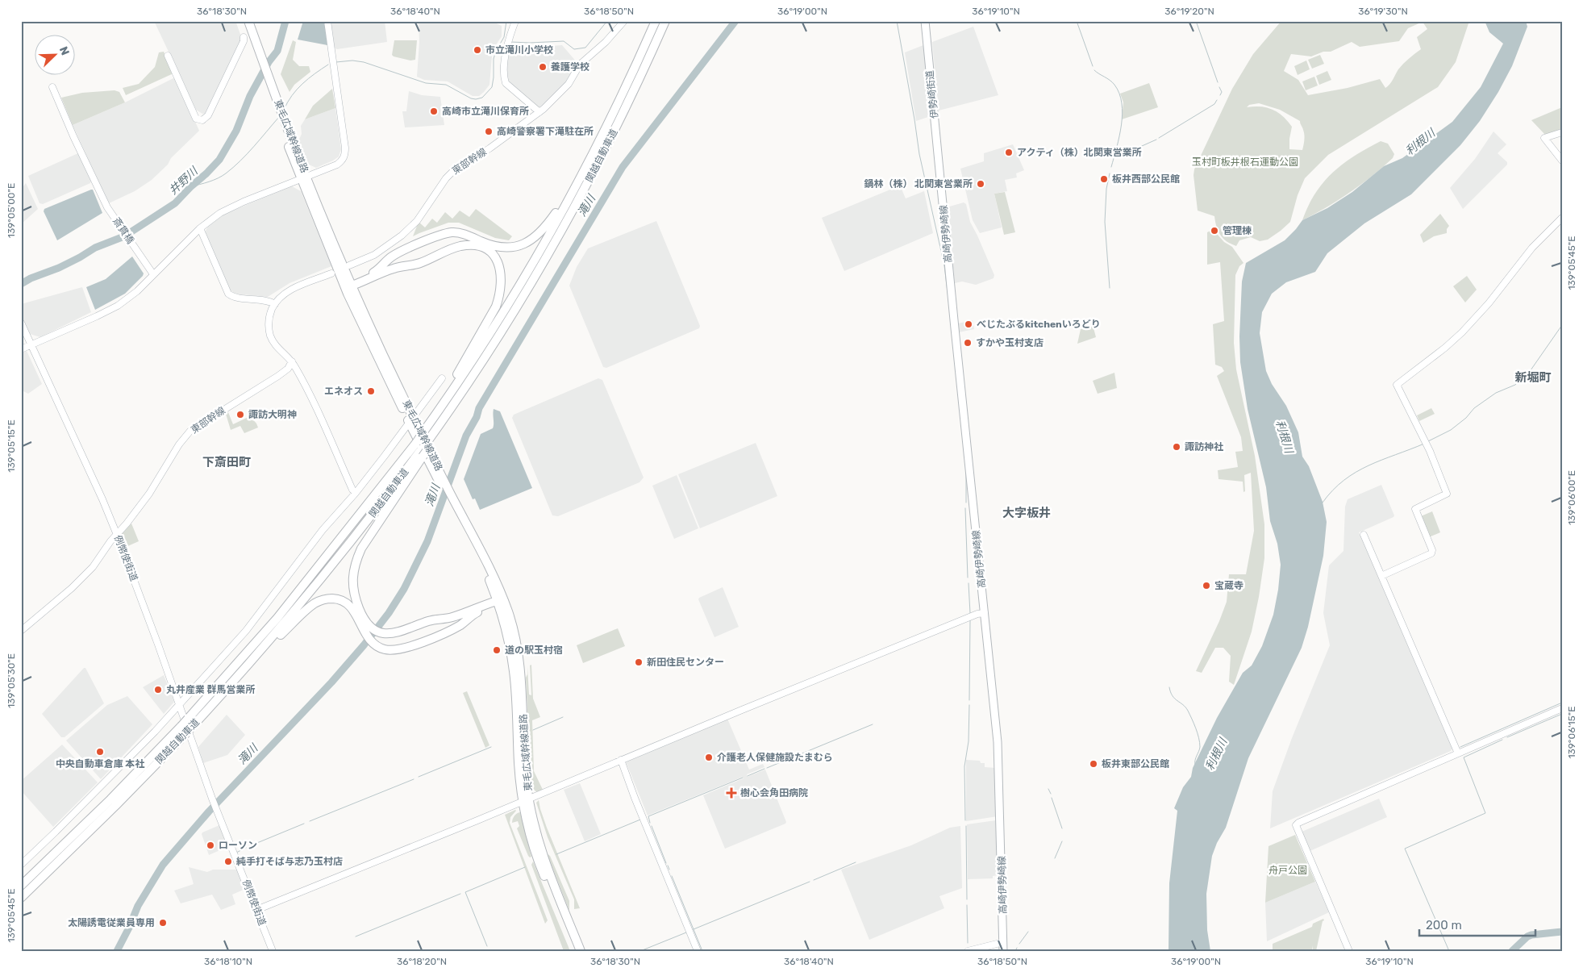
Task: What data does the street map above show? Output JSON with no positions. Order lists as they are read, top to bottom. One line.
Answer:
{"streets":{"highway":["東毛広域幹線道路","関越自動車道"],"main road":["伊勢崎街道","高崎伊勢崎線"],"street":["東部幹線","斎貫橋","例幣使街道"]},"crossings":[["伊勢崎街道","高崎伊勢崎線"],["東部幹線","例幣使街道"]],"districts":["新堀町","下斎田町","大字板井"],"water":["利根川","井野川","滝川"],"parks":["玉村町板井根石運動公園","舟戸公園"],"places":{"other":["市立滝川小学校","養護学校","高崎市立滝川保育所","高崎警察署下滝駐在所","アクティ（株）北関東営業所","板井西部公民館","鍋林（株） 北関東営業所","管理棟","べじたぶるkitchenいろどり","すかや玉村支店","エネオス","諏訪大明神","諏訪神社","宝蔵寺","道の駅玉村宿","新田住民センター","丸井産業 群馬営業所","中央自動車倉庫 本社","介護老人保健施設たまむら","板井東部公民館","ローソン","純手打そば与志乃玉村店","太陽誘電従業員専用"],"health":["樹心会角田病院"]},"scale_bar":"200 m","north":"top right","coordinates":["36°18'30\"N","36°18'40\"N","36°18'50\"N","36°19'00\"N","36°19'10\"N","36°19'20\"N","36°19'30\"N","139°05'00\"E","139°05'45\"E","139°05'15\"E","139°06'00\"E","139°05'30\"E","139°06'15\"E","36°18'10\"N","36°18'20\"N"]}
